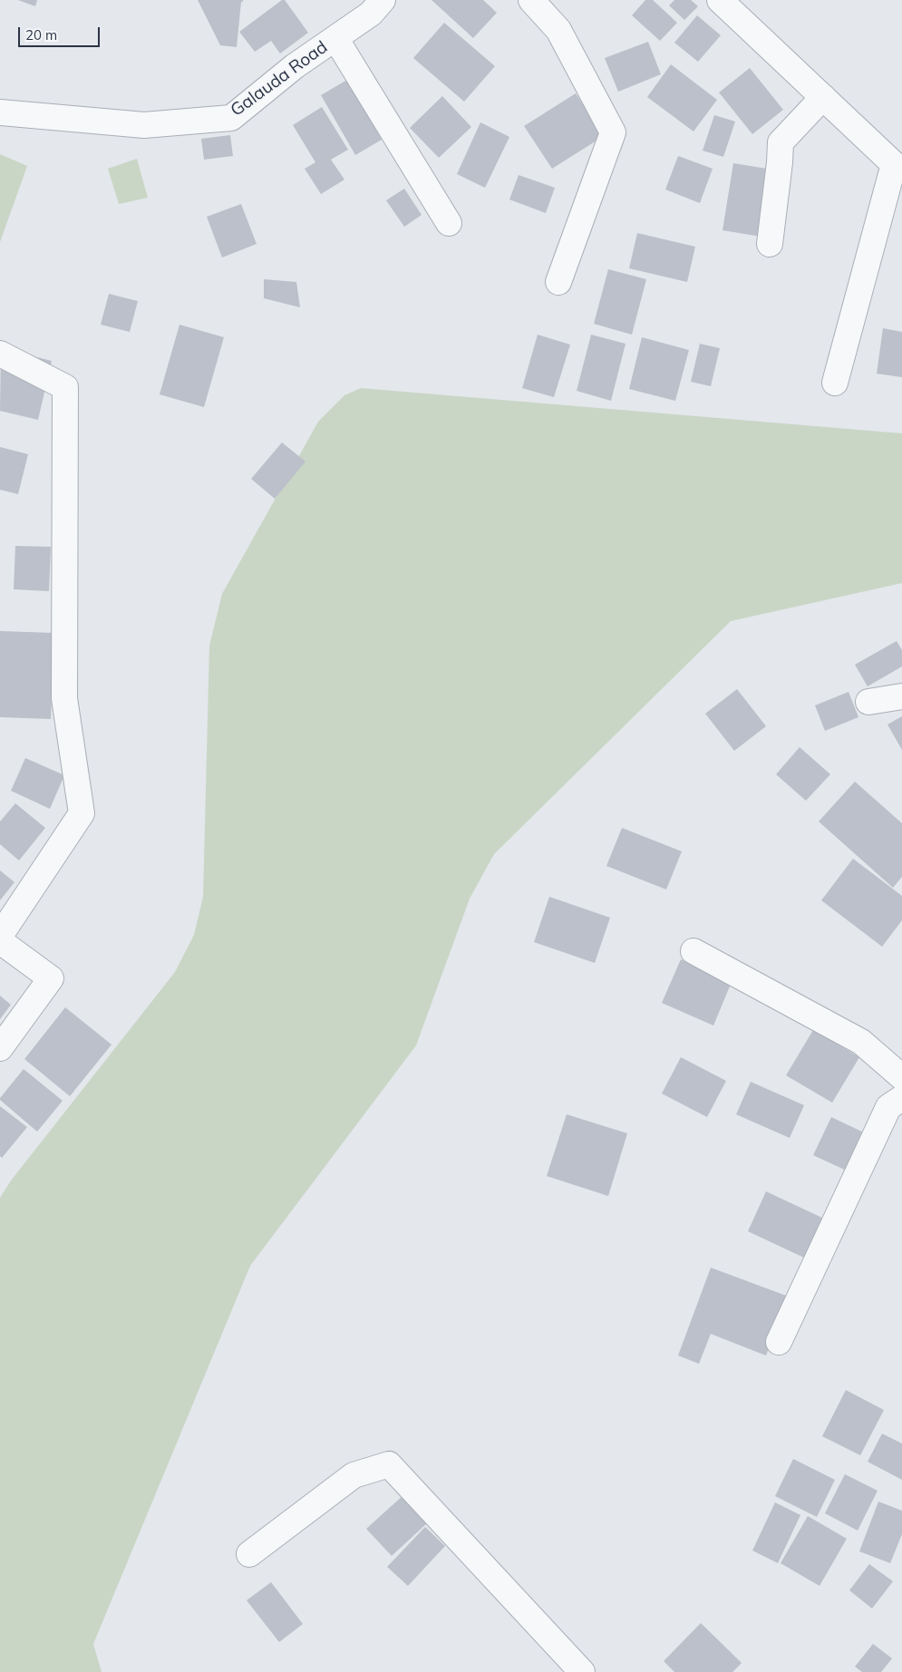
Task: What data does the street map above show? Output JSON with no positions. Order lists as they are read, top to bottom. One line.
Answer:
{"streets":{"street":["Galauda Road"]},"scale_bar":"20 m"}
